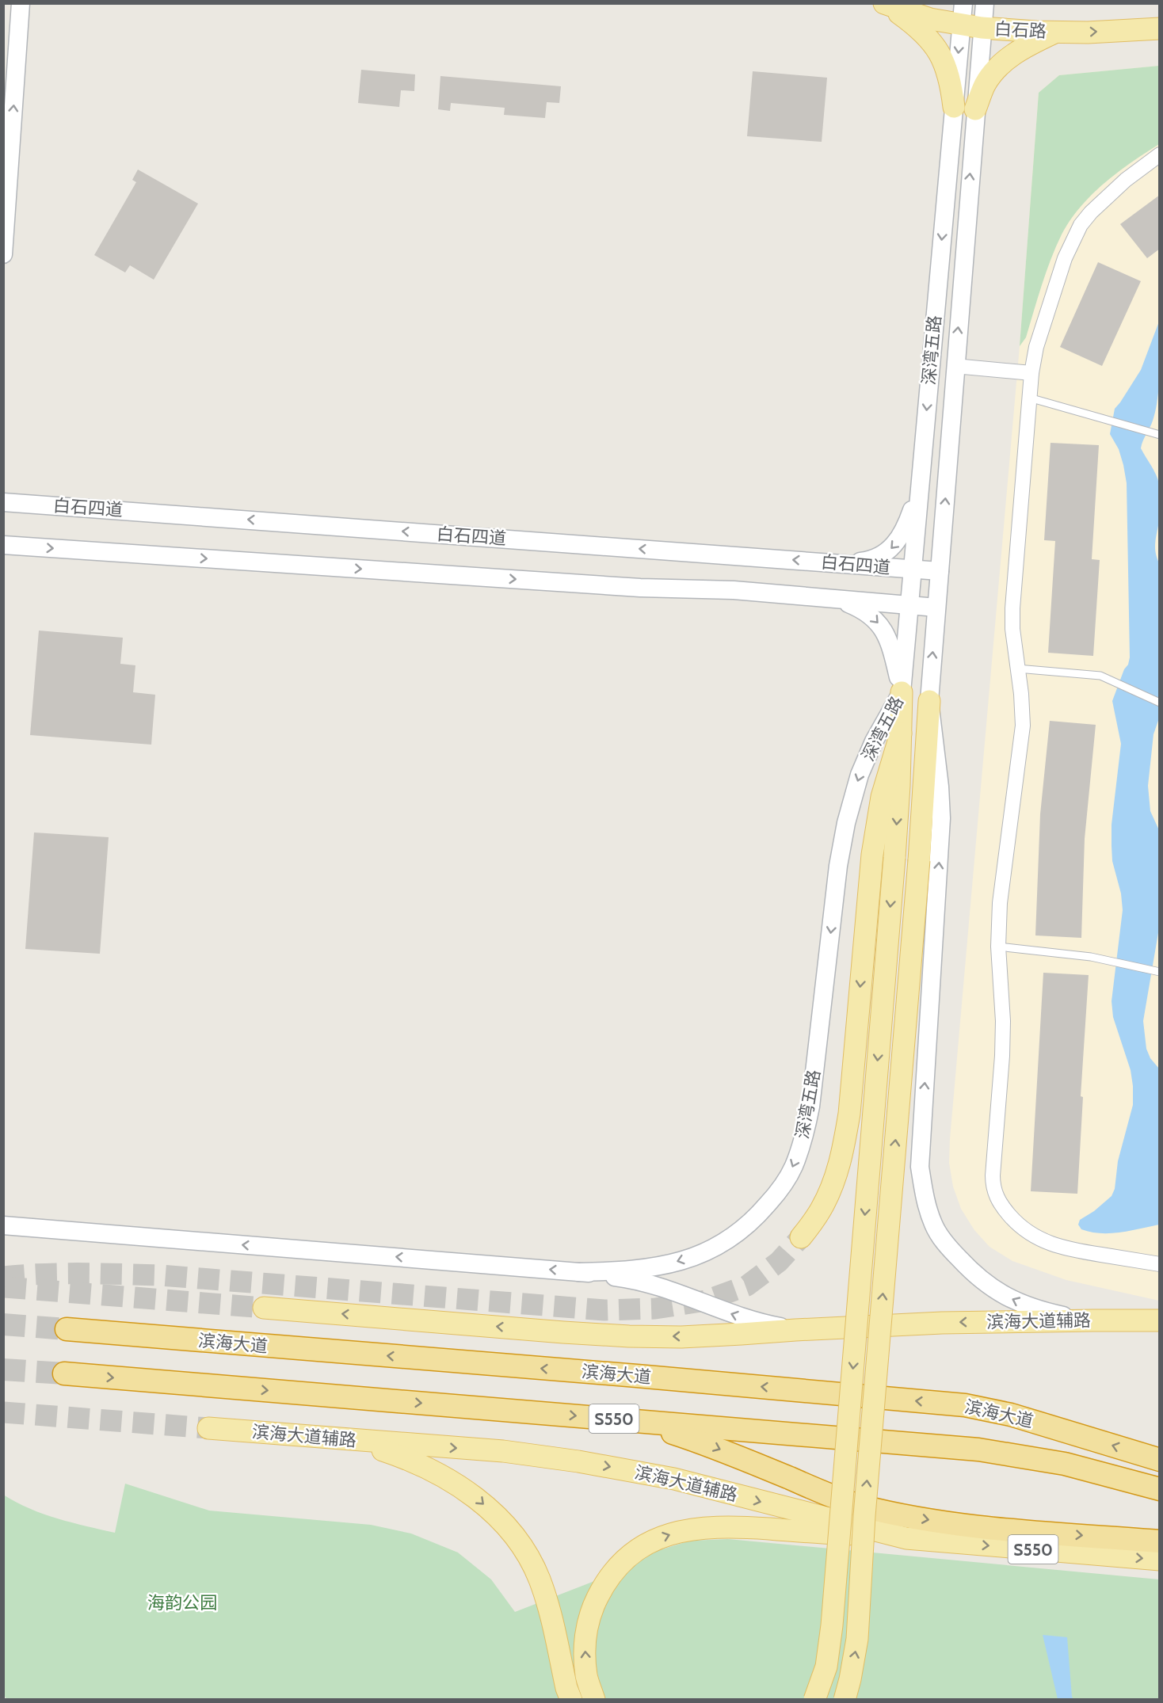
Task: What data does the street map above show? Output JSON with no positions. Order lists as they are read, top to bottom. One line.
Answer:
{"streets":{"highway":["滨海大道","S550"],"main road":["白石路","滨海大道辅路"],"street":["深湾五路","白石四道"]},"crossings":[["白石路","深湾五路"],["深湾五路","白石四道"],["深湾五路","滨海大道辅路"]],"one_way":["白石路"],"parks":["海韵公园"]}
